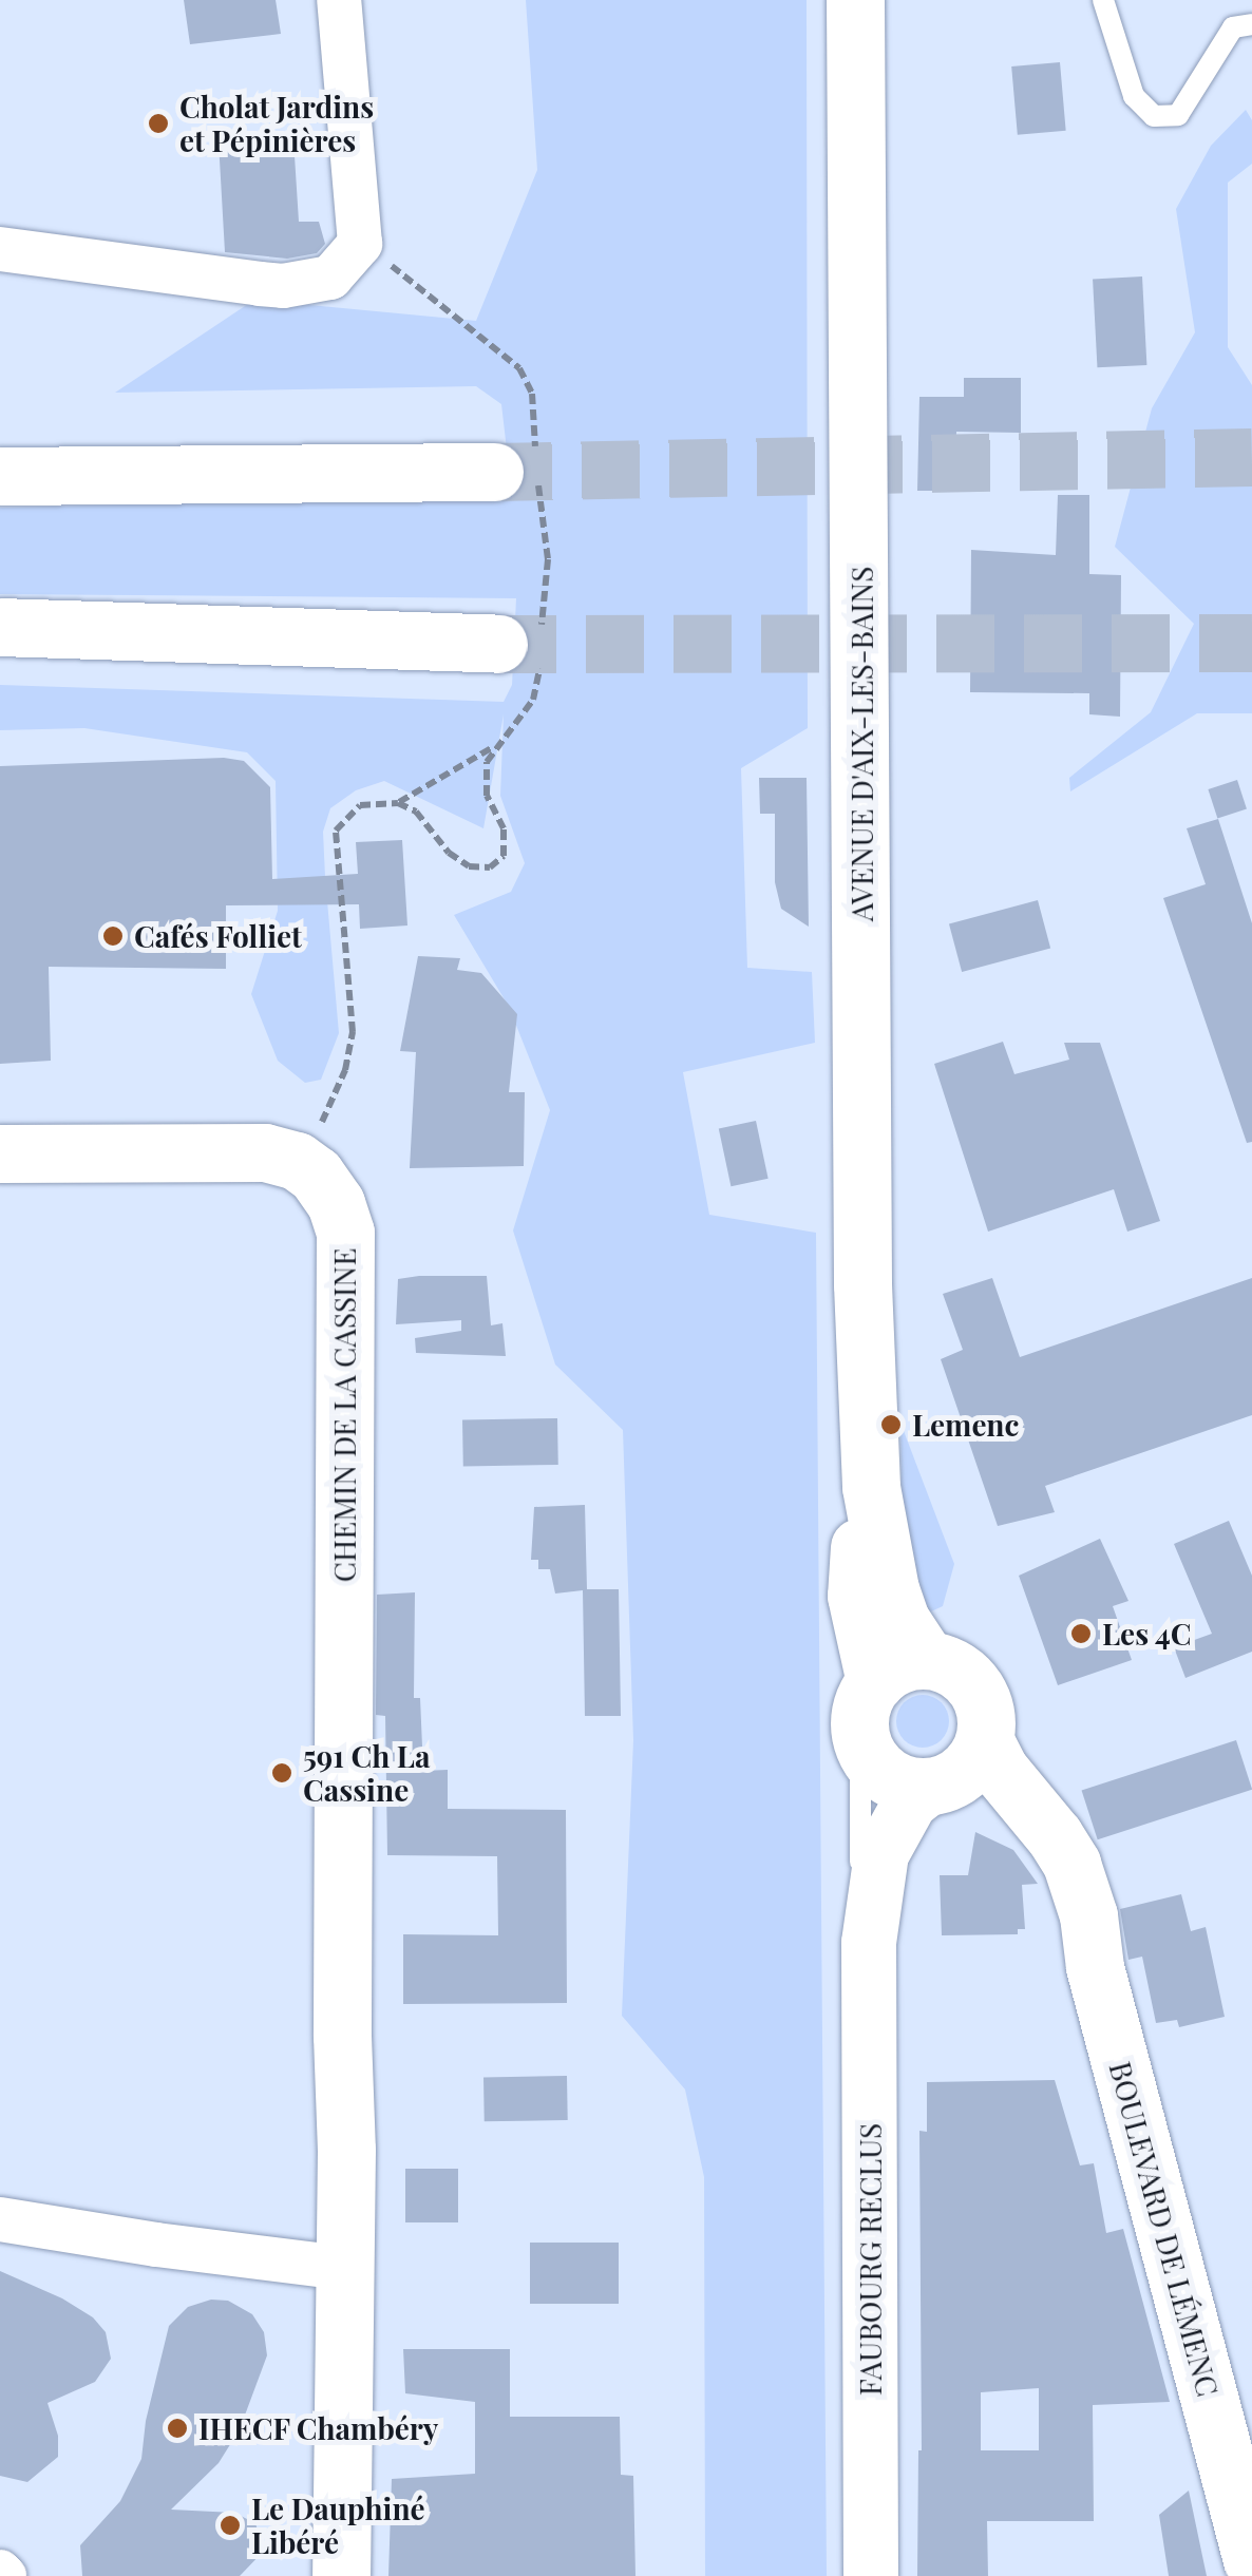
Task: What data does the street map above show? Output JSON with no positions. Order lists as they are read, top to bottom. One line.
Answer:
{"streets":{"main road":["AVENUE D'AIX-LES-BAINS","CHEMIN DE LA CASSINE","BOULEVARD DE LÉMENC"],"street":["FAUBOURG RECLUS"]},"crossings":[["AVENUE D'AIX-LES-BAINS","BOULEVARD DE LÉMENC"],["AVENUE D'AIX-LES-BAINS","FAUBOURG RECLUS"],["BOULEVARD DE LÉMENC","FAUBOURG RECLUS"]],"places":["Cholat Jardins et Pépinières","Cafés Folliet","Lemenc","Les 4C","591 Ch La Cassine","IHECF Chambéry","Le Dauphiné Libéré"]}
